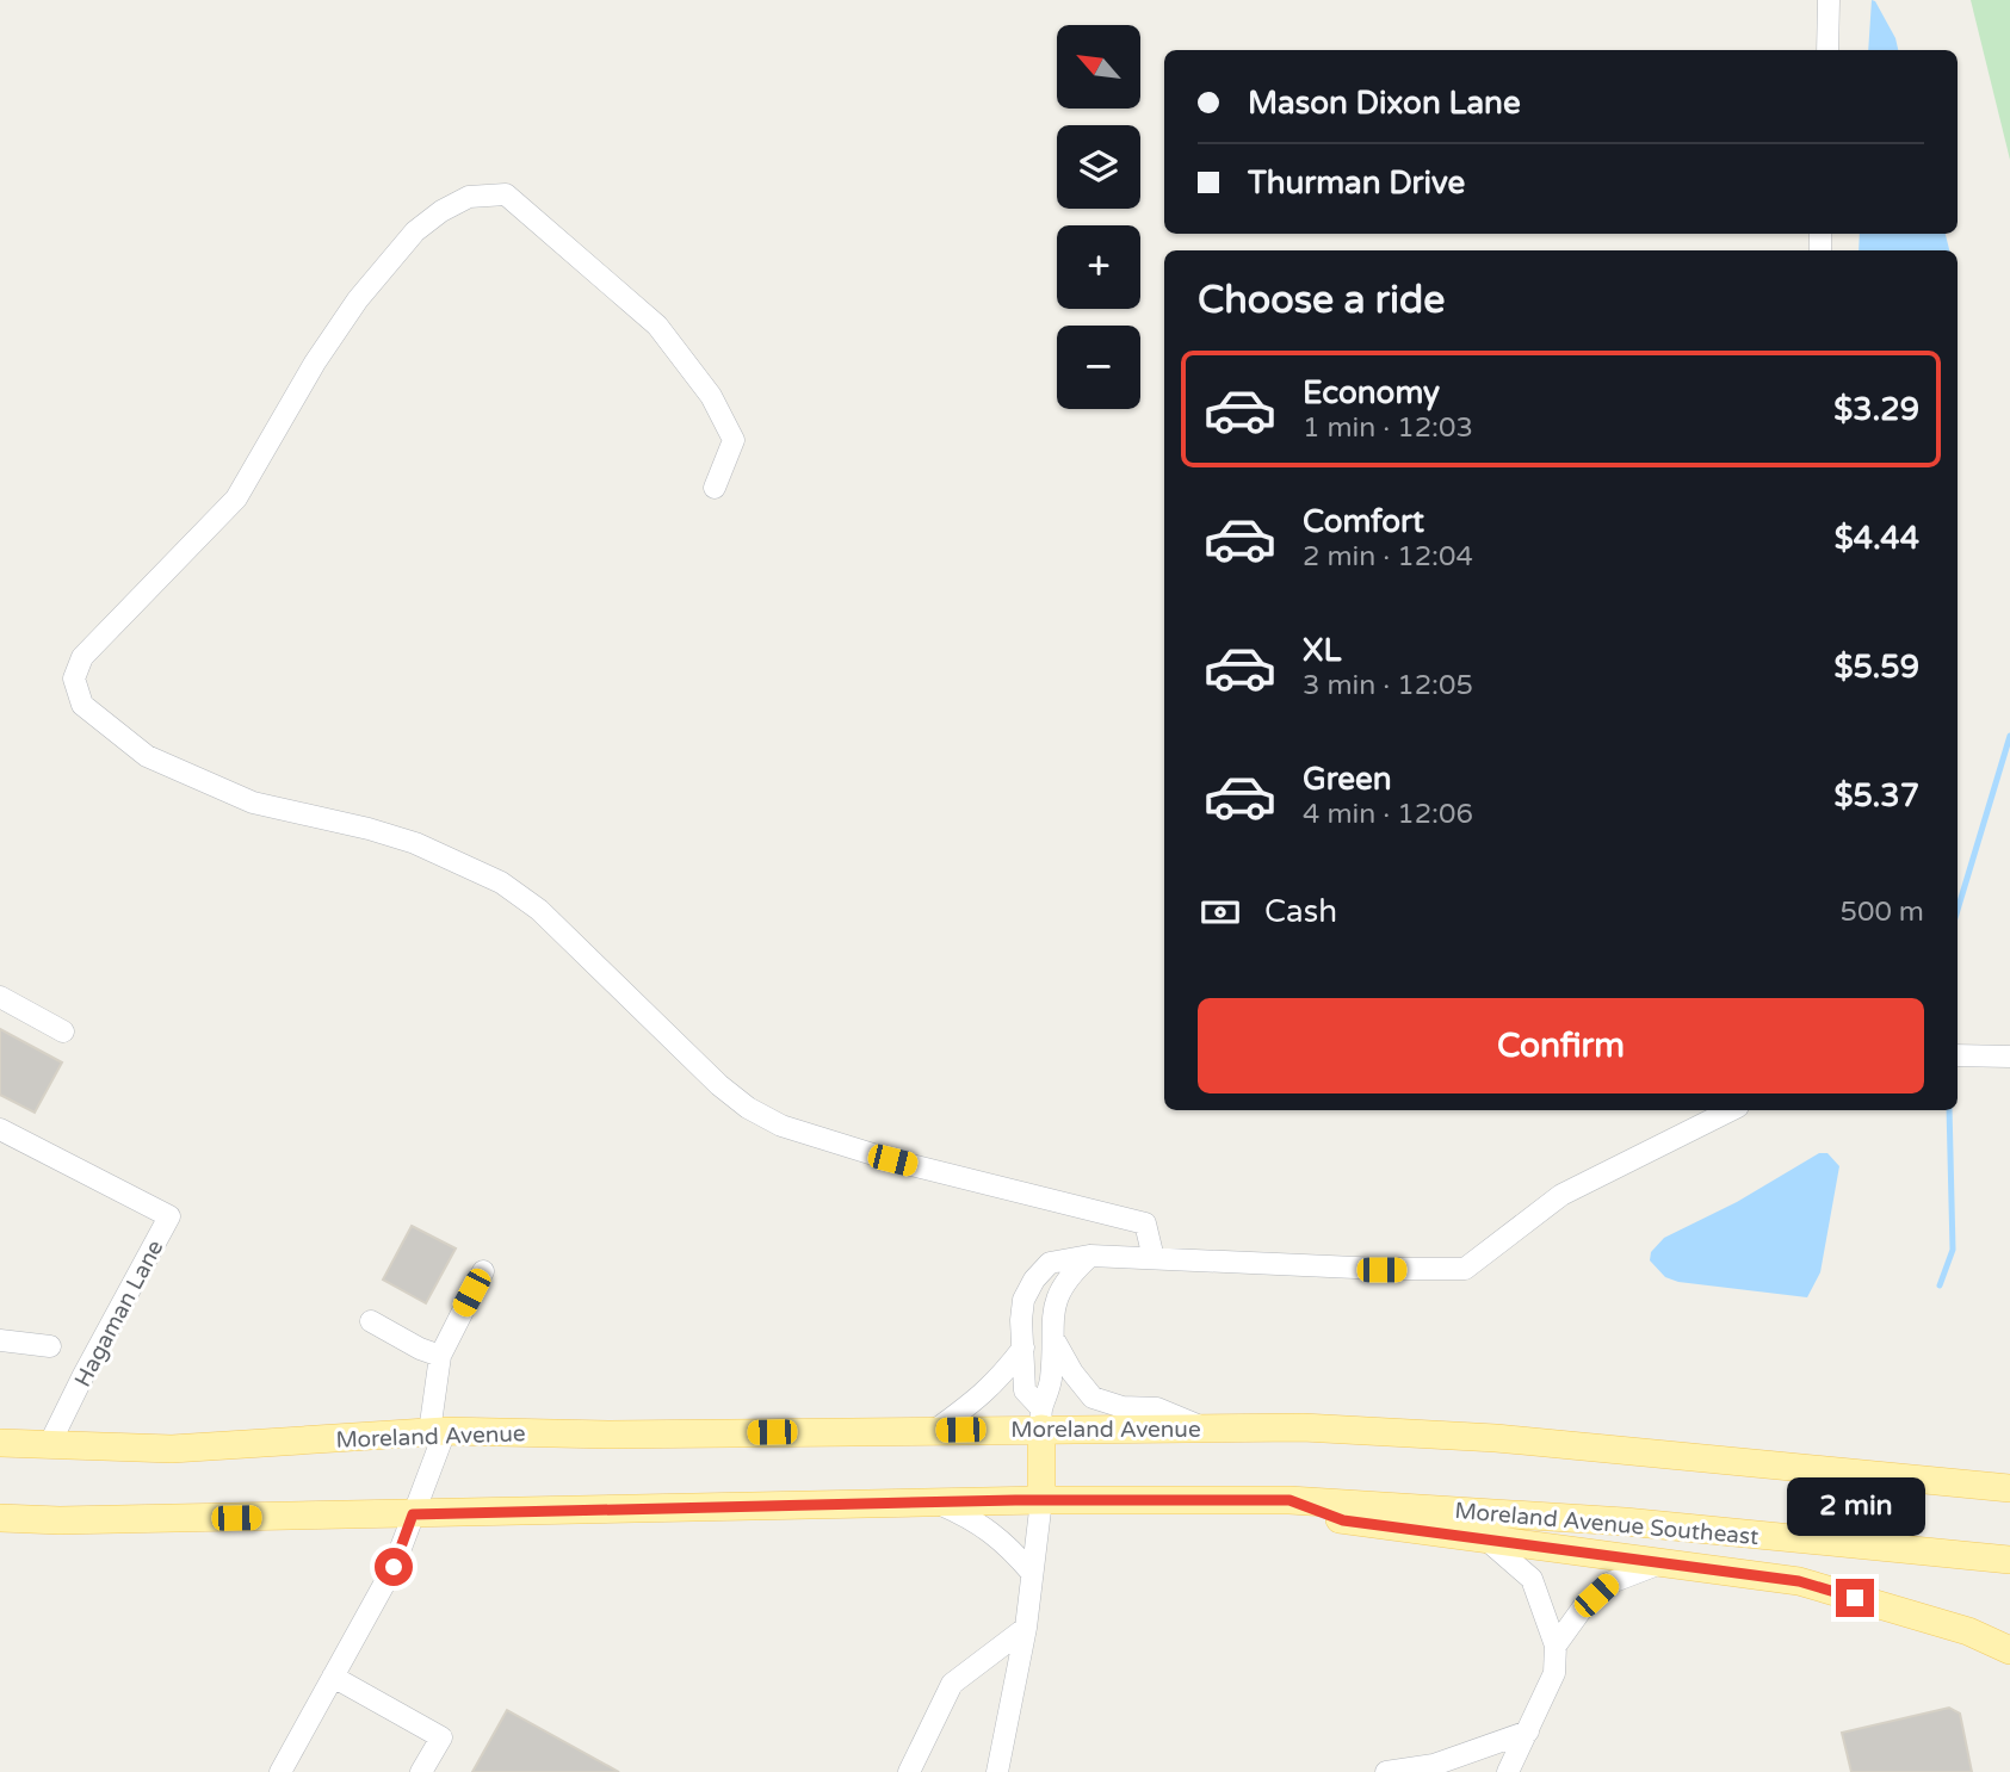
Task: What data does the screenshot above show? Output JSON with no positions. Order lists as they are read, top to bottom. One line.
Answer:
{"streets":{"main road":["Moreland Avenue","Moreland Avenue Southeast"],"street":["Hagaman Lane"]},"crossings":[["Hagaman Lane","Moreland Avenue"]],"north":"top left","page":{"map_buttons":["+","−"],"banner":["Mason Dixon Lane","Thurman Drive"],"heading":"Choose a ride","list":[{"name":"Economy","note":"1 min · 12:03","value":"$3.29"},{"name":"Comfort","note":"2 min · 12:04","value":"$4.44"},{"name":"XL","note":"3 min · 12:05","value":"$5.59"},{"name":"Green","note":"4 min · 12:06","value":"$5.37"}],"pay":["Cash","500 m"],"buttons":"Confirm","bubble":"2 min"}}
